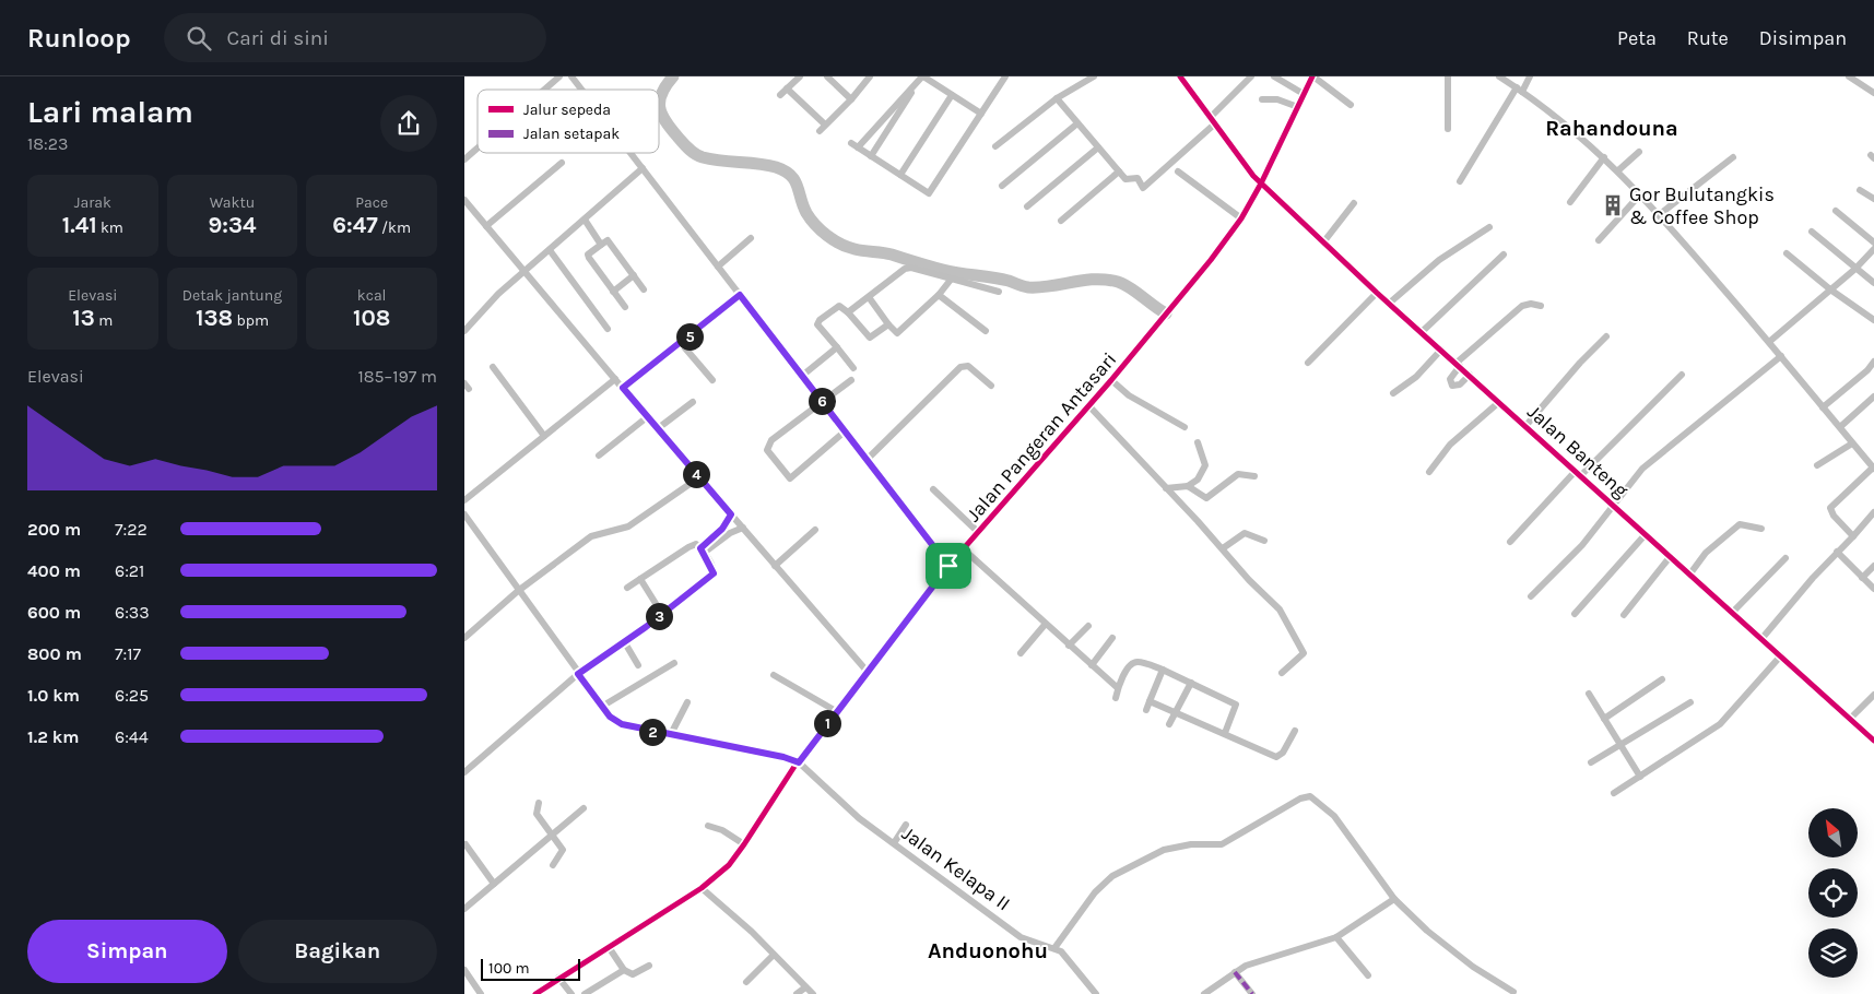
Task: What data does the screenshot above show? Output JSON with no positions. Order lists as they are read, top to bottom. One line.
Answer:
{"streets":{"street":["Jalan Pangeran Antasari","Jalan Banteng","Jalan Kelapa II"]},"crossings":[["Jalan Pangeran Antasari","Jalan Banteng"],["Jalan Pangeran Antasari","Jalan Kelapa II"]],"districts":["Rahandouna","Anduonohu"],"places":{"building":["Gor Bulutangkis & Coffee Shop"]},"legend":["Jalur sepeda","Jalan setapak"],"scale_bar":"100 m","north":"top left","page":{"header":"Runloop","search":"Cari di sini","nav":["Peta","Rute","Disimpan"],"heading":["Lari malam","18:23"],"stats":[["Jarak","1.41 km"],["Waktu","9:34"],["Pace","6:47 /km"],["Elevasi","13 m"],["Detak jantung","138 bpm"],["kcal","108"]],"pins":["5","6","4","3","1","2"],"chart":["Elevasi","185–197 m"],"list":[{"name":"200 m","note":"7:22"},{"name":"400 m","note":"6:21"},{"name":"600 m","note":"6:33"},{"name":"800 m","note":"7:17"},{"name":"1.0 km","note":"6:25"},{"name":"1.2 km","note":"6:44"}],"buttons":["Simpan","Bagikan"],"scale":"100 m"}}
